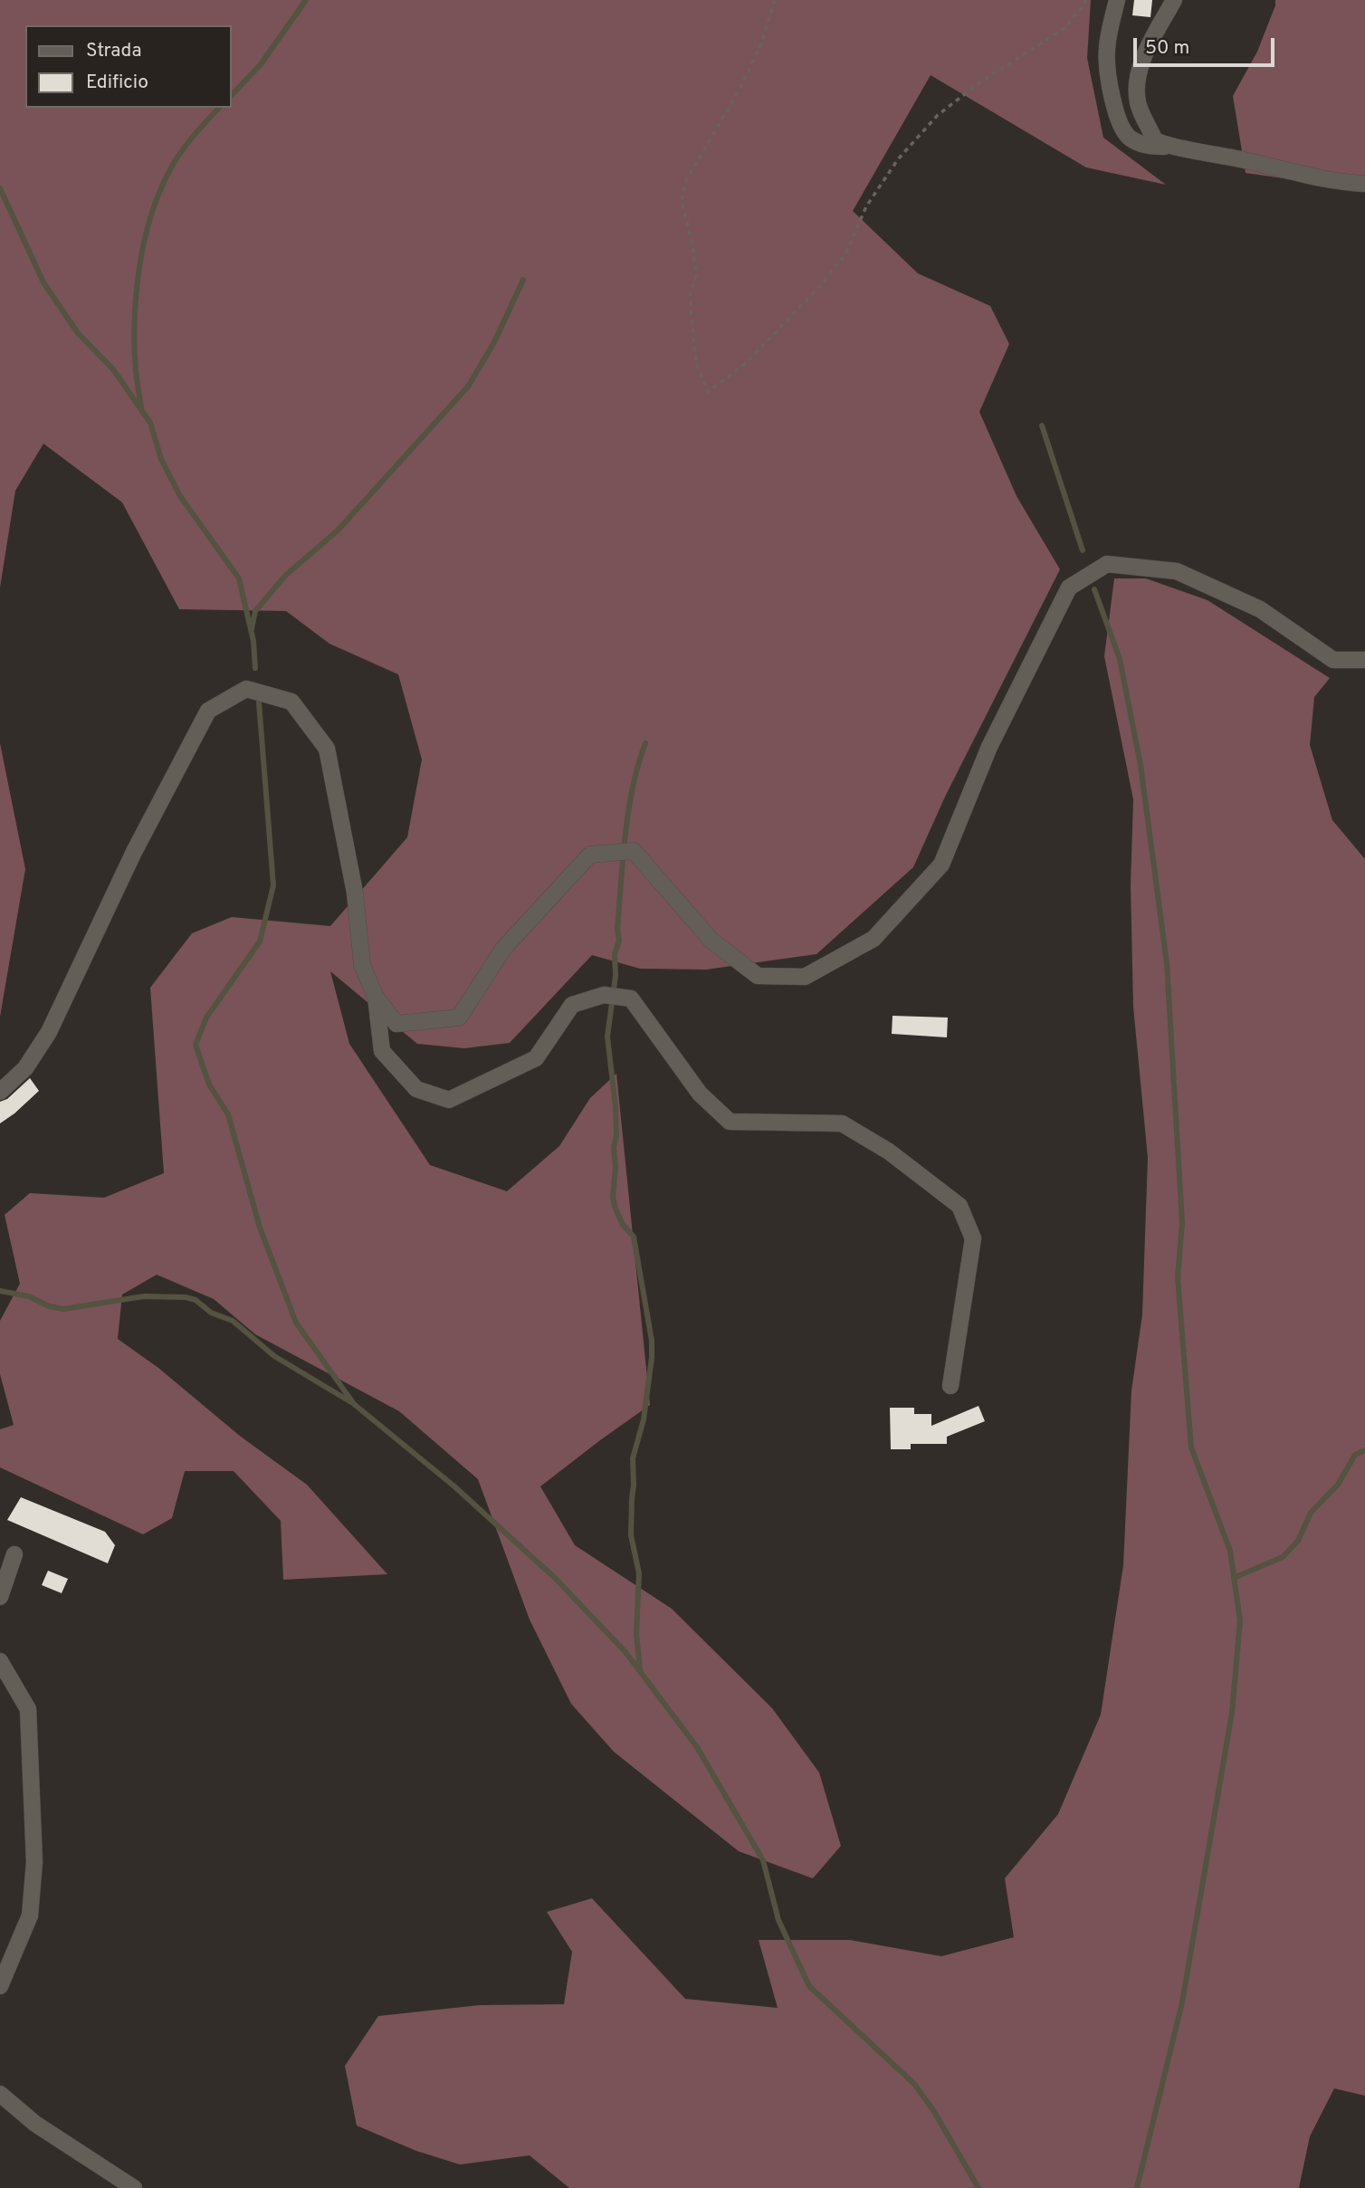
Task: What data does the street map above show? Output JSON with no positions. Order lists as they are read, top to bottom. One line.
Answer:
{"legend":["Strada","Edificio"],"scale_bar":"50 m"}
